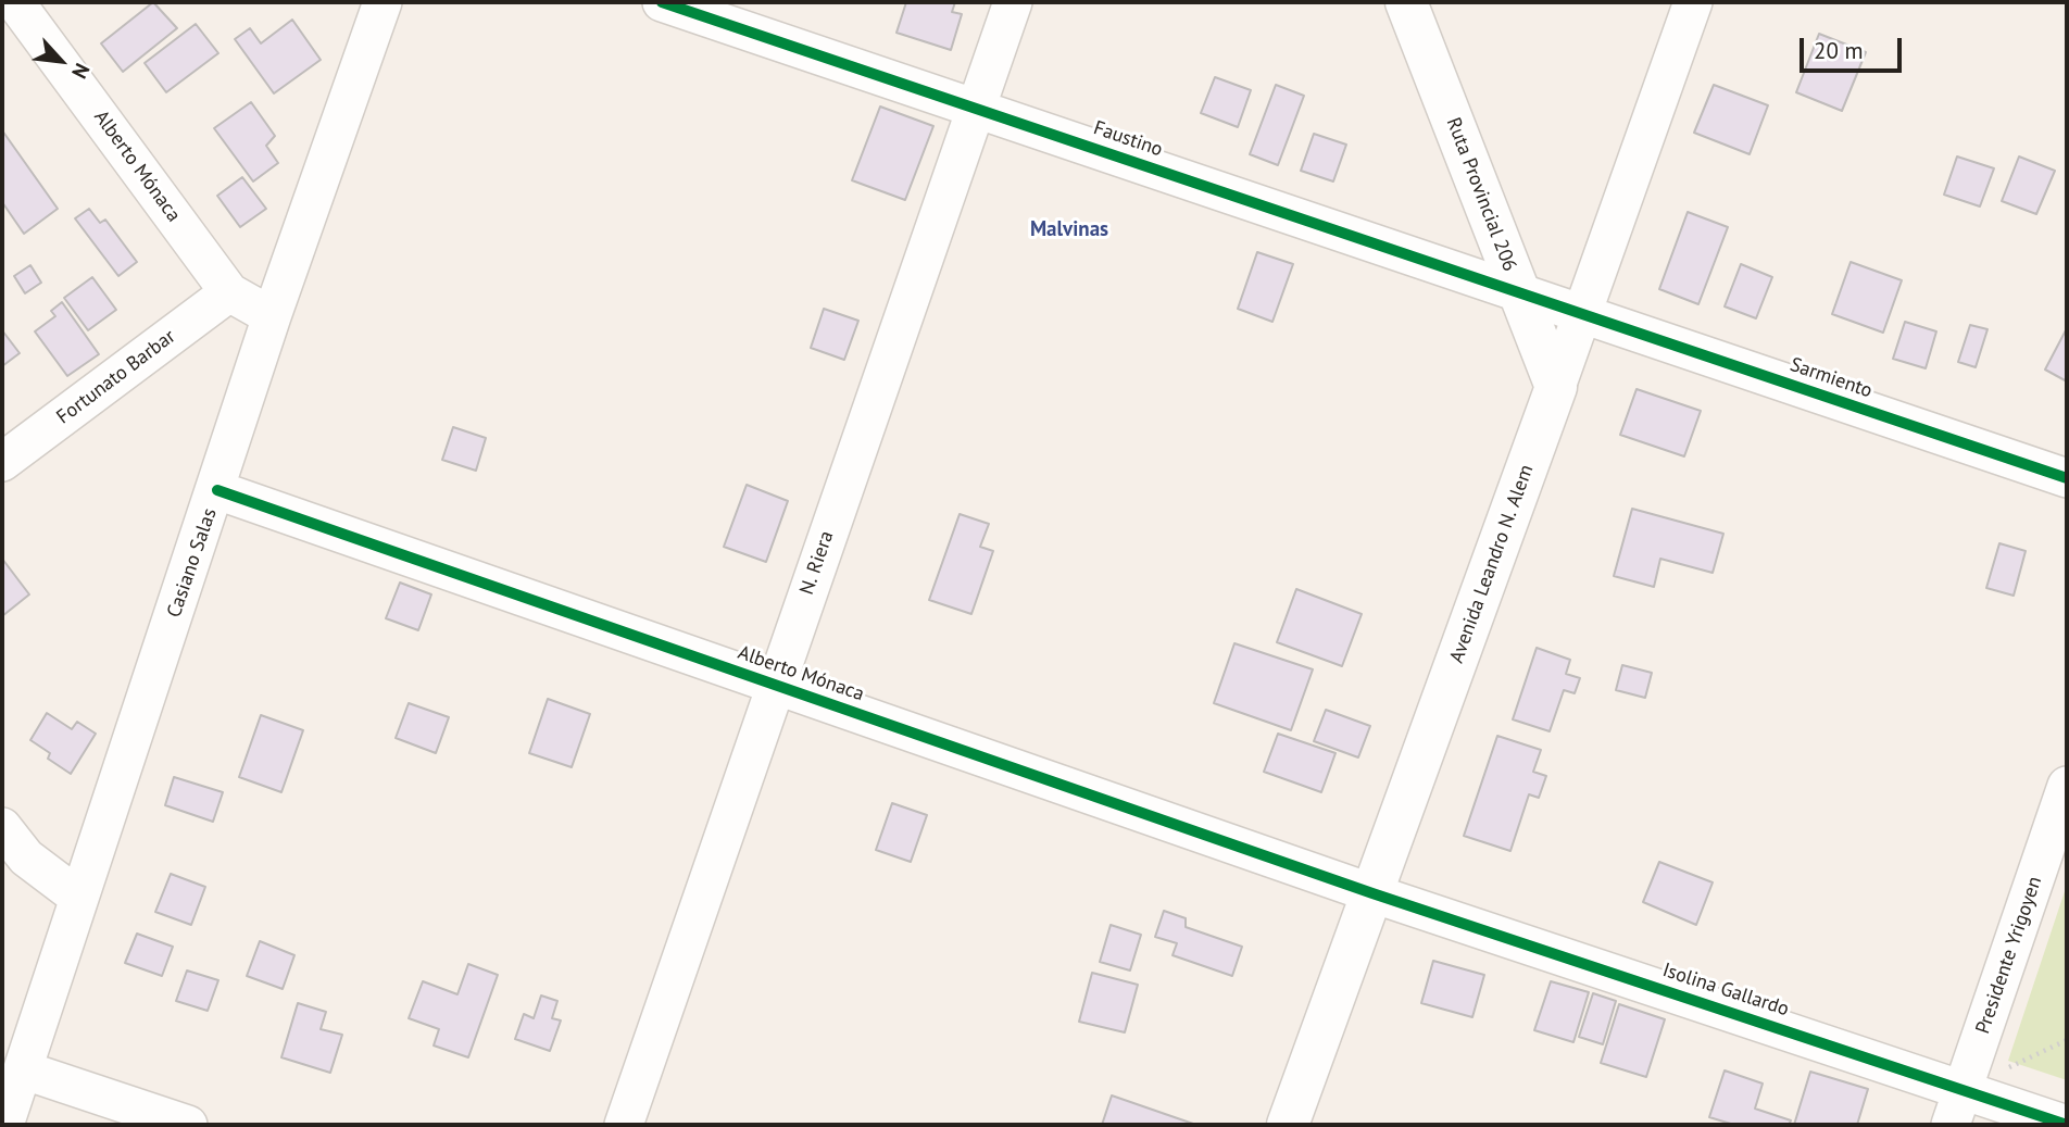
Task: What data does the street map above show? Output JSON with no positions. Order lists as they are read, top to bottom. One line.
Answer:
{"streets":{"main road":["Ruta Provincial 206","Avenida Leandro N. Alem"],"street":["Faustino","Alberto Mónaca","Fortunato Barbar","Sarmiento","Casiano Salas","N. Riera","Presidente Yrigoyen","Isolina Gallardo"]},"crossings":[["Faustino","Ruta Provincial 206"],["Faustino","Sarmiento"],["Faustino","N. Riera"],["Faustino","Avenida Leandro N. Alem"],["Alberto Mónaca","Fortunato Barbar"],["Alberto Mónaca","Casiano Salas"],["Alberto Mónaca","N. Riera"],["Alberto Mónaca","Avenida Leandro N. Alem"],["Alberto Mónaca","Isolina Gallardo"],["Ruta Provincial 206","Avenida Leandro N. Alem"],["Sarmiento","Avenida Leandro N. Alem"],["Avenida Leandro N. Alem","Isolina Gallardo"],["Presidente Yrigoyen","Isolina Gallardo"]],"districts":["Malvinas"],"scale_bar":"20 m","north":"bottom right"}
